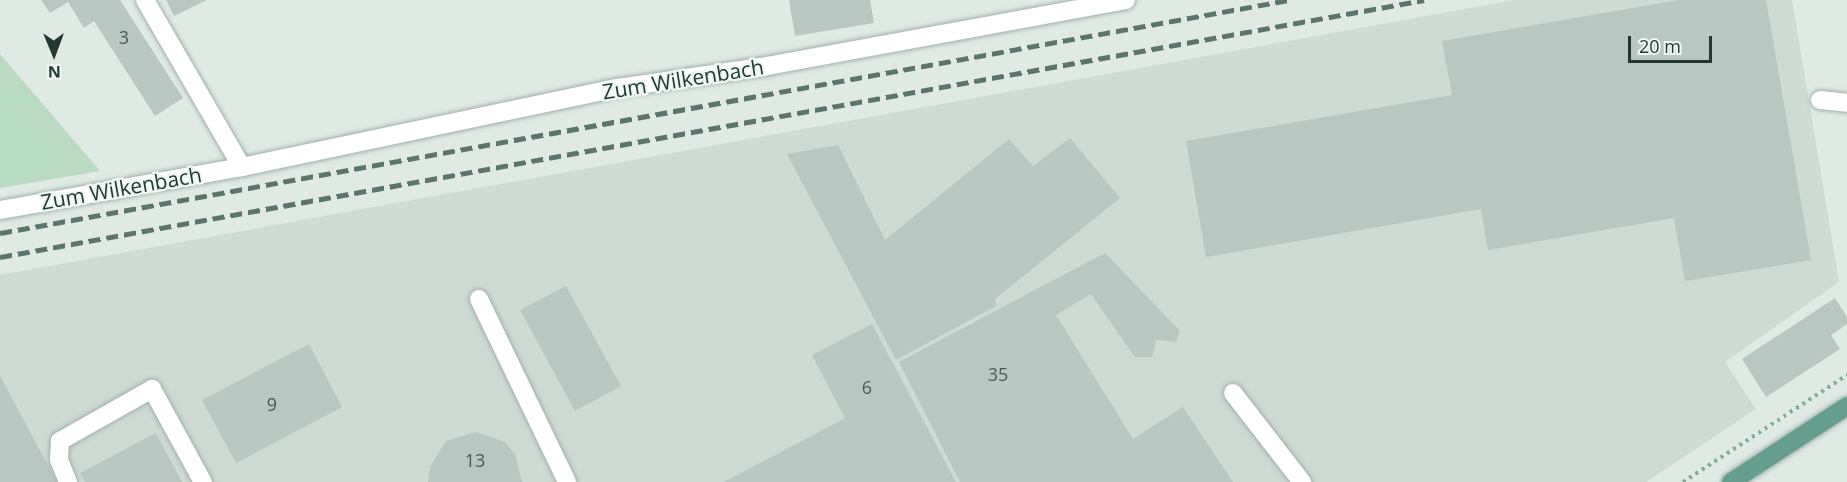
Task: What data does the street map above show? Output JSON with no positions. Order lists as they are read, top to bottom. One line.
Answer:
{"streets":{"lane":["Zum Wilkenbach"]},"house_numbers":["3","35","6","9","13"],"scale_bar":"20 m","north":"bottom"}
